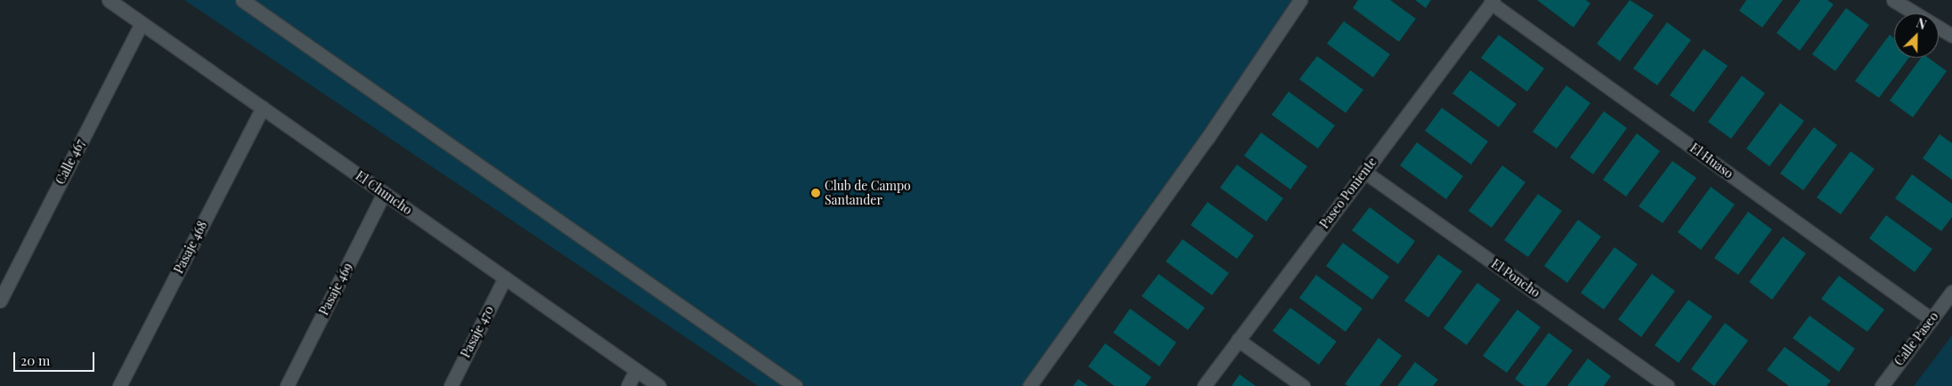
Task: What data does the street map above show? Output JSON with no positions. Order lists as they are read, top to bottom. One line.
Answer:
{"streets":{"street":["El Huaso","Calle 467","El Chuncho","Paseo Poniente","Pasaje 468","El Poncho","Pasaje 469","Pasaje 470","Calle Paseo"]},"crossings":[["El Huaso","Paseo Poniente"],["El Huaso","Calle Paseo"],["Calle 467","El Chuncho"],["El Chuncho","Pasaje 468"],["El Chuncho","Pasaje 469"],["El Chuncho","Pasaje 470"],["Paseo Poniente","El Poncho"]],"places":["Club de Campo Santander"],"scale_bar":"20 m","north":"top right"}
